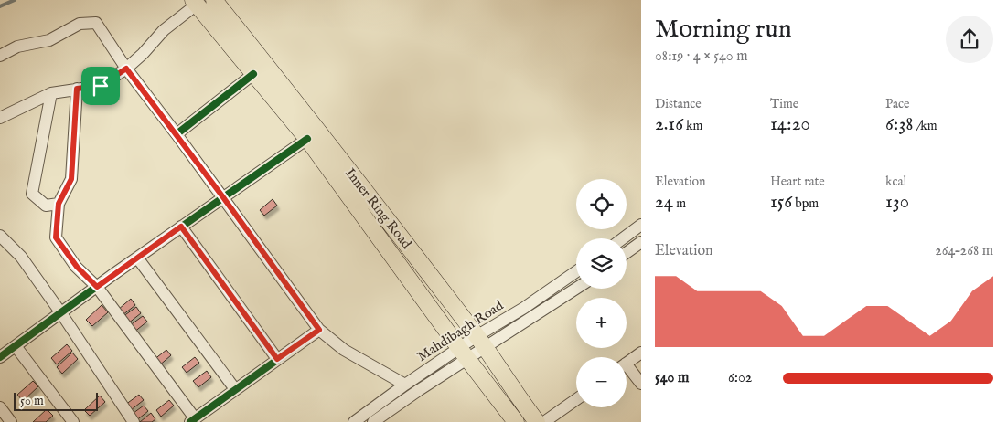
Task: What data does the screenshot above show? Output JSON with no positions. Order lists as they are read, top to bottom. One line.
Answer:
{"streets":{"highway":["Inner Ring Road"],"street":["Mahdibagh Road"]},"crossings":[["Inner Ring Road","Mahdibagh Road"]],"scale_bar":"50 m","page":{"heading":["Morning run","08:19 · 4 × 540 m"],"stats":[["Distance","2.16 km"],["Time","14:20"],["Pace","6:38 /km"],["Elevation","24 m"],["Heart rate","156 bpm"],["kcal","130"]],"map_buttons":["+","−"],"chart":["Elevation","264–268 m"],"list":[{"name":"540 m","note":"6:02"}],"scale":"50 m"}}
